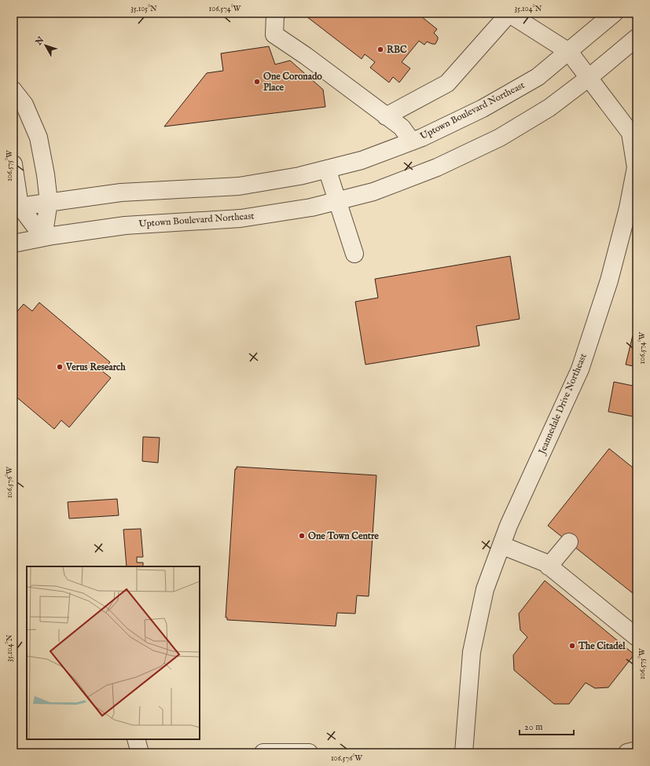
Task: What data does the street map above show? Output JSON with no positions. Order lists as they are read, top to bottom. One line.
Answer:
{"streets":{"street":["Uptown Boulevard Northeast","Jeannedale Drive Northeast"]},"crossings":[["Uptown Boulevard Northeast","Jeannedale Drive Northeast"]],"places":["RBC","One Coronado Place","Verus Research","One Town Centre","The Citadel"],"scale_bar":"20 m","north":"top left","coordinates":["35.105°N","106.574°W","35.104°N","106.575°W","106.576°W"]}
